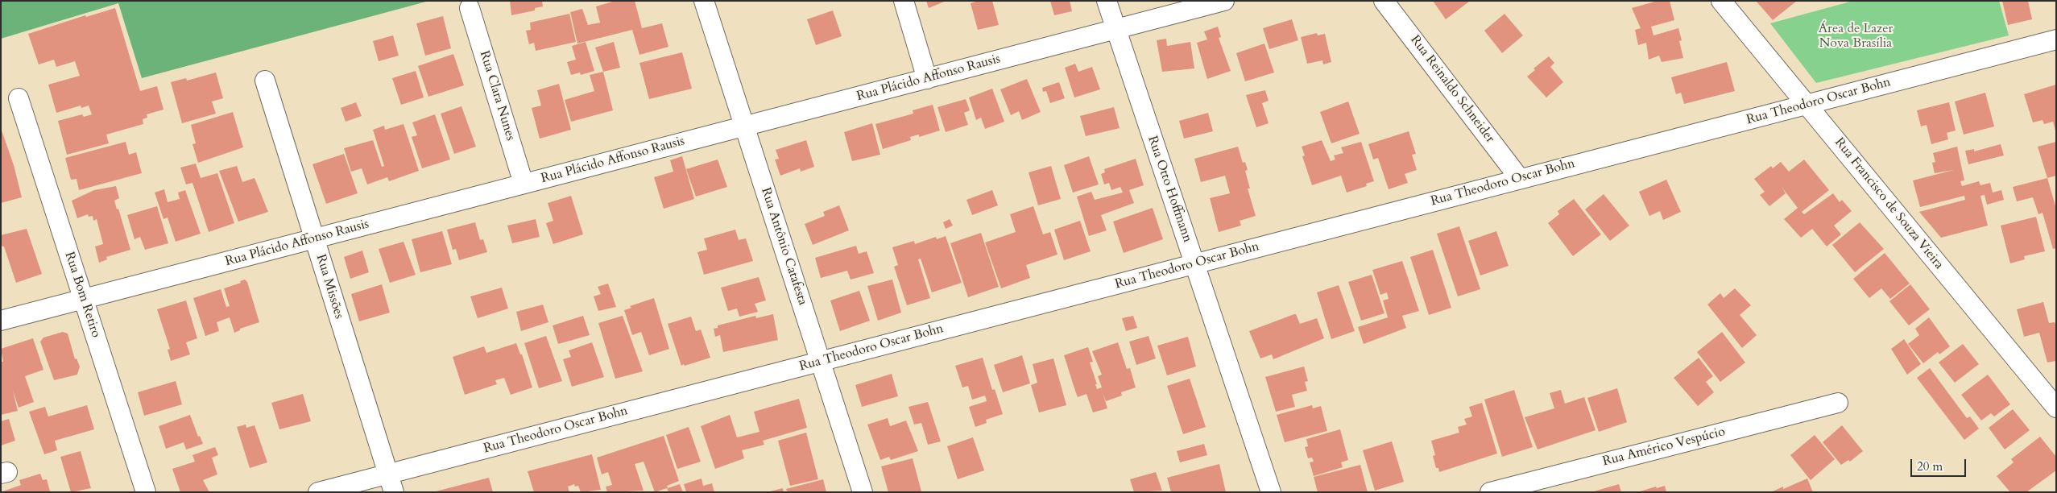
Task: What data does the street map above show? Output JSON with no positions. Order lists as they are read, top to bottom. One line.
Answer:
{"streets":{"street":["Rua Plácido Affonso Rausis","Rua Reinaldo Schneider","Rua Clara Nunes","Rua Theodoro Oscar Bohn","Rua Otto Hoffmann","Rua Francisco de Souza Vieira","Rua Antônio Catafesta","Rua Missões","Rua Bom Retiro","Rua Américo Vespúcio"]},"crossings":[["Rua Plácido Affonso Rausis","Rua Clara Nunes"],["Rua Plácido Affonso Rausis","Rua Otto Hoffmann"],["Rua Plácido Affonso Rausis","Rua Antônio Catafesta"],["Rua Plácido Affonso Rausis","Rua Missões"],["Rua Plácido Affonso Rausis","Rua Bom Retiro"],["Rua Reinaldo Schneider","Rua Theodoro Oscar Bohn"],["Rua Theodoro Oscar Bohn","Rua Otto Hoffmann"],["Rua Theodoro Oscar Bohn","Rua Francisco de Souza Vieira"],["Rua Theodoro Oscar Bohn","Rua Antônio Catafesta"],["Rua Theodoro Oscar Bohn","Rua Missões"]],"parks":["Área de Lazer Nova Brasília"],"scale_bar":"20 m"}
